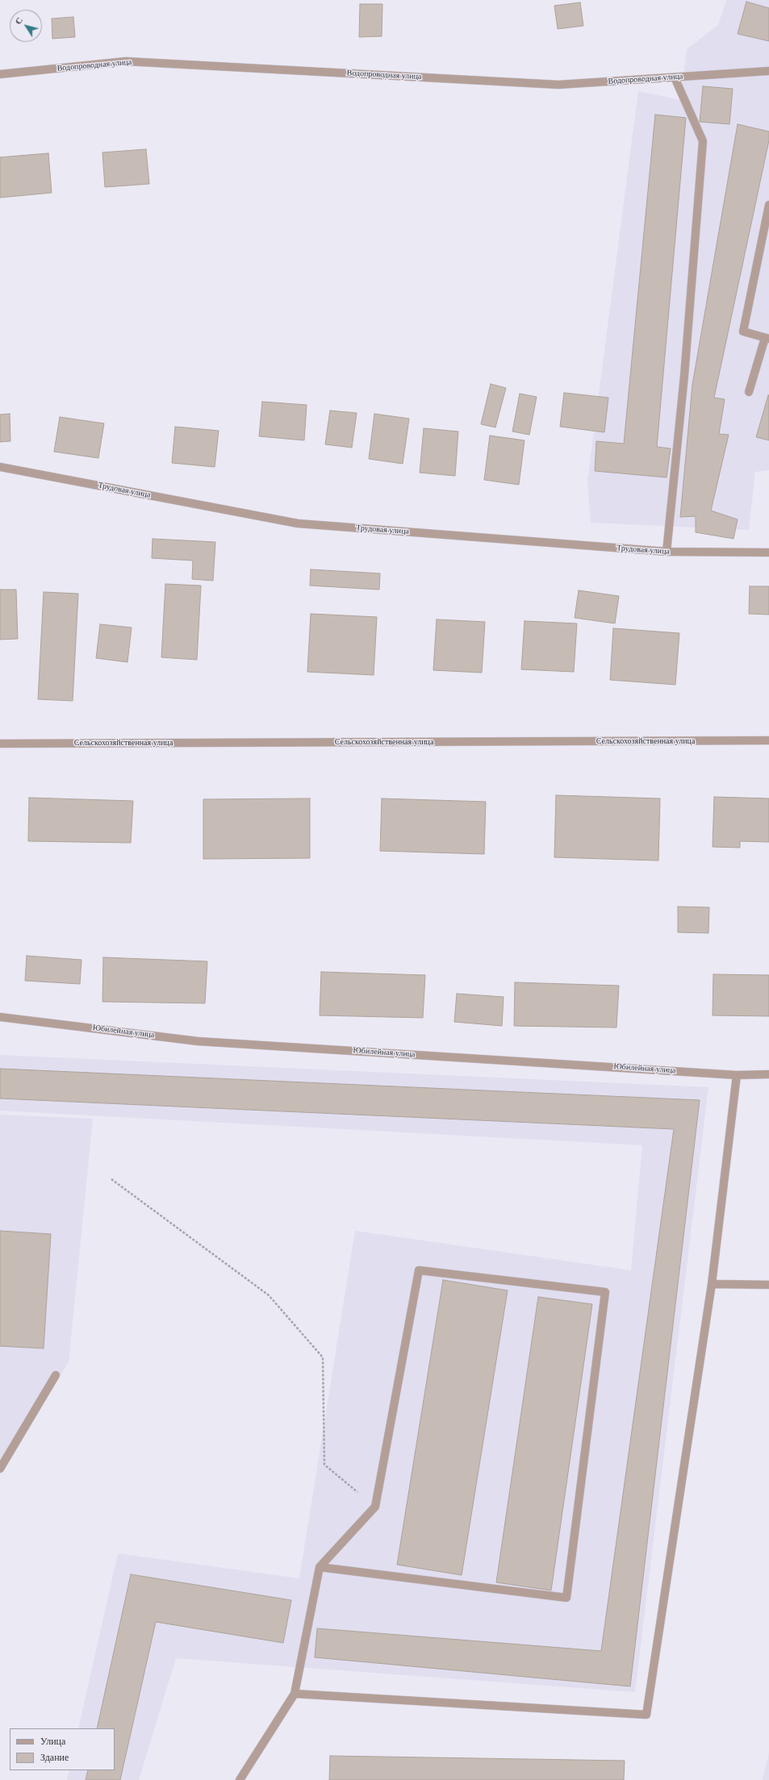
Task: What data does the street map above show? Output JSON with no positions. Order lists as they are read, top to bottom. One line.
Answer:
{"streets":{"street":["Водопроводная улица","Трудовая улица","Сельскохозяйственная улица","Юбилейная улица"]},"legend":["Улица","Здание"],"north":"top left"}
